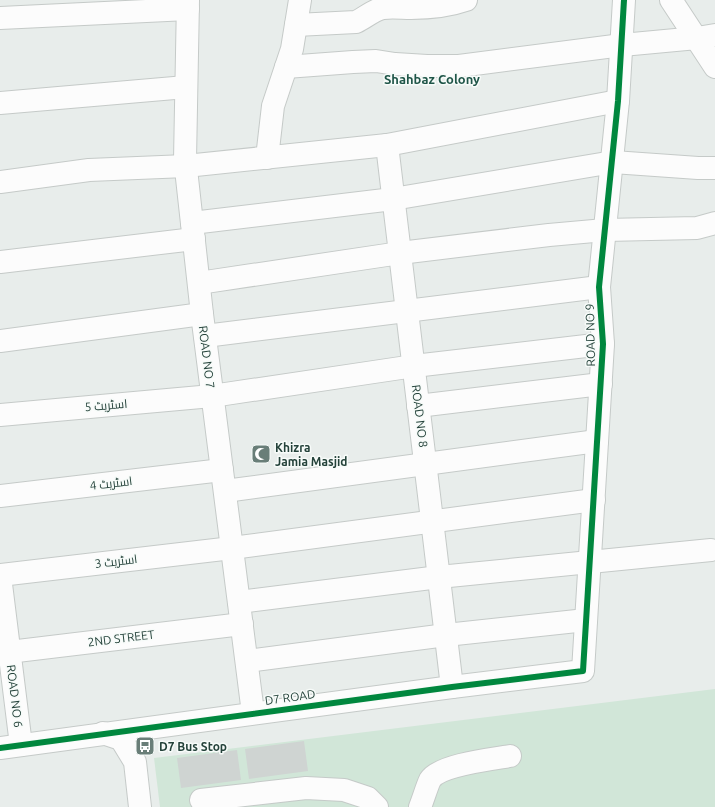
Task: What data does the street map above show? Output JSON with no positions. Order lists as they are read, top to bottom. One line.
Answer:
{"streets":{"street":["ROAD NO 9","ROAD NO 7","اسٹریٹ 5","ROAD NO 8","اسٹریٹ 4","اسٹریٹ 3","2ND STREET","ROAD NO 6","D7 ROAD"]},"crossings":[["ROAD NO 9","اسٹریٹ 5"],["ROAD NO 9","اسٹریٹ 3"],["ROAD NO 9","D7 ROAD"],["ROAD NO 7","اسٹریٹ 5"],["ROAD NO 7","اسٹریٹ 4"],["ROAD NO 7","اسٹریٹ 3"],["ROAD NO 7","2ND STREET"],["ROAD NO 7","D7 ROAD"],["اسٹریٹ 5","ROAD NO 8"],["ROAD NO 8","اسٹریٹ 3"],["ROAD NO 8","D7 ROAD"],["اسٹریٹ 3","ROAD NO 6"],["2ND STREET","ROAD NO 6"],["ROAD NO 6","D7 ROAD"]],"districts":["Shahbaz Colony"],"places":{"mosque":["Khizra Jamia Masjid"],"bus stop":["D7 Bus Stop"]}}
